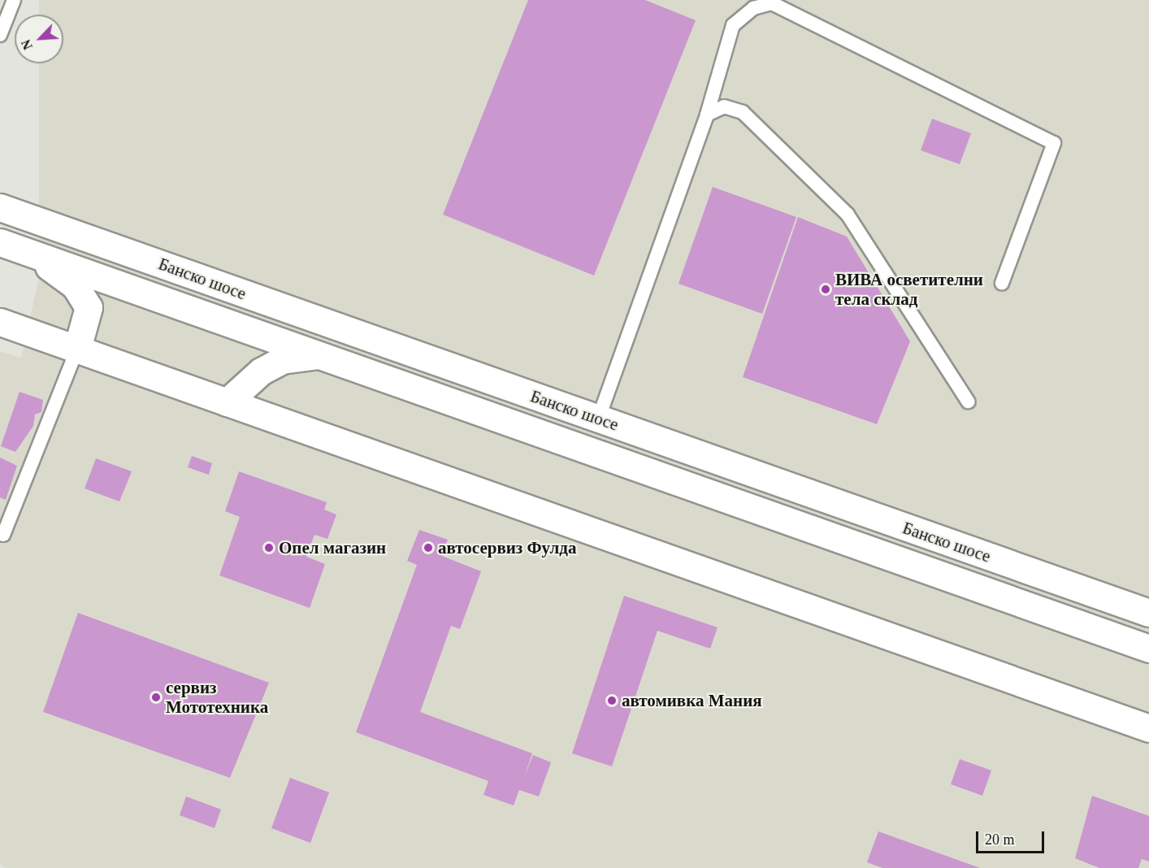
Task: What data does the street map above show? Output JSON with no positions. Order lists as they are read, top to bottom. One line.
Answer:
{"streets":{"main road":["Банско шосе"]},"places":["ВИВА осветителни тела склад","Опел магазин","автосервиз Фулда","сервиз Мототехника","автомивка Мания"],"scale_bar":"20 m","north":"bottom left"}
